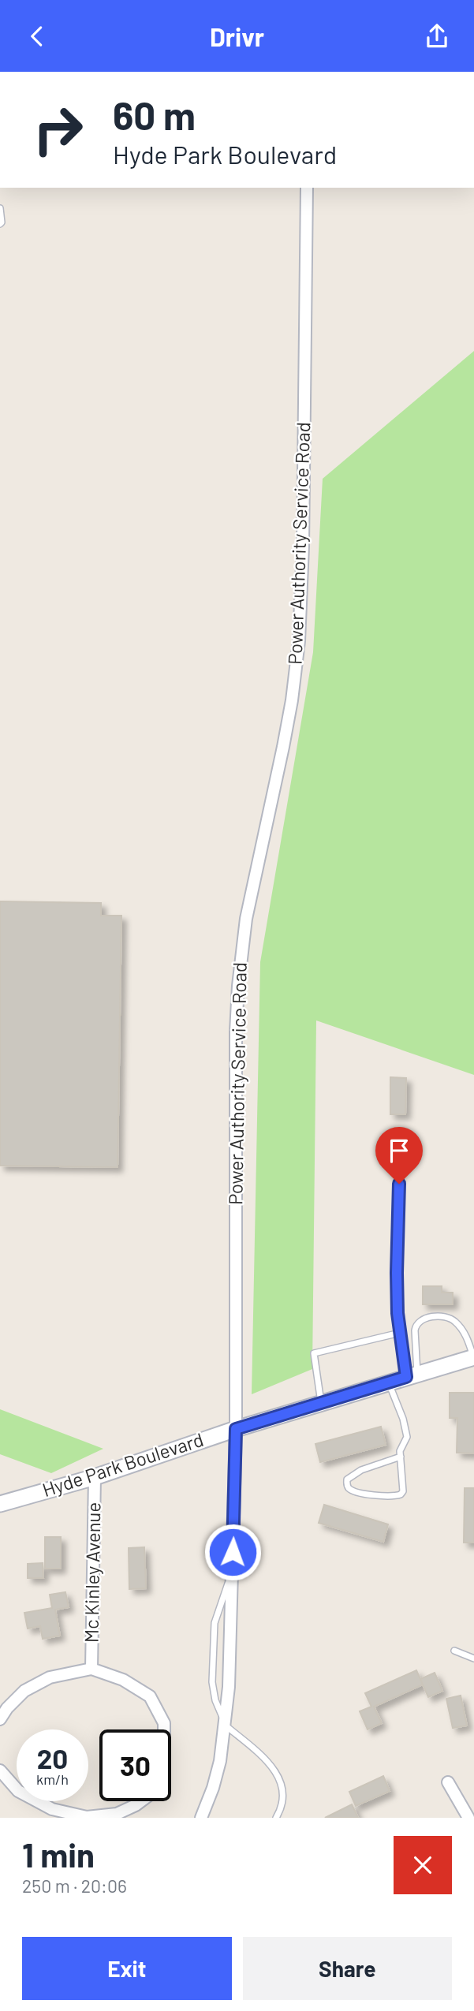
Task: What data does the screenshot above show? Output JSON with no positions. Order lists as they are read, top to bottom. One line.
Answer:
{"streets":{"main road":["Hyde Park Boulevard"],"street":["Power Authority Service Road","Mc Kinley Avenue"]},"crossings":[["Power Authority Service Road","Hyde Park Boulevard"],["Hyde Park Boulevard","Mc Kinley Avenue"]],"page":{"header":"Drivr","turn":["60 m","Hyde Park Boulevard"],"speed":"20 km/h","limit":"30","heading":["1 min","250 m · 20:06"],"buttons":["Exit","Share"]}}
